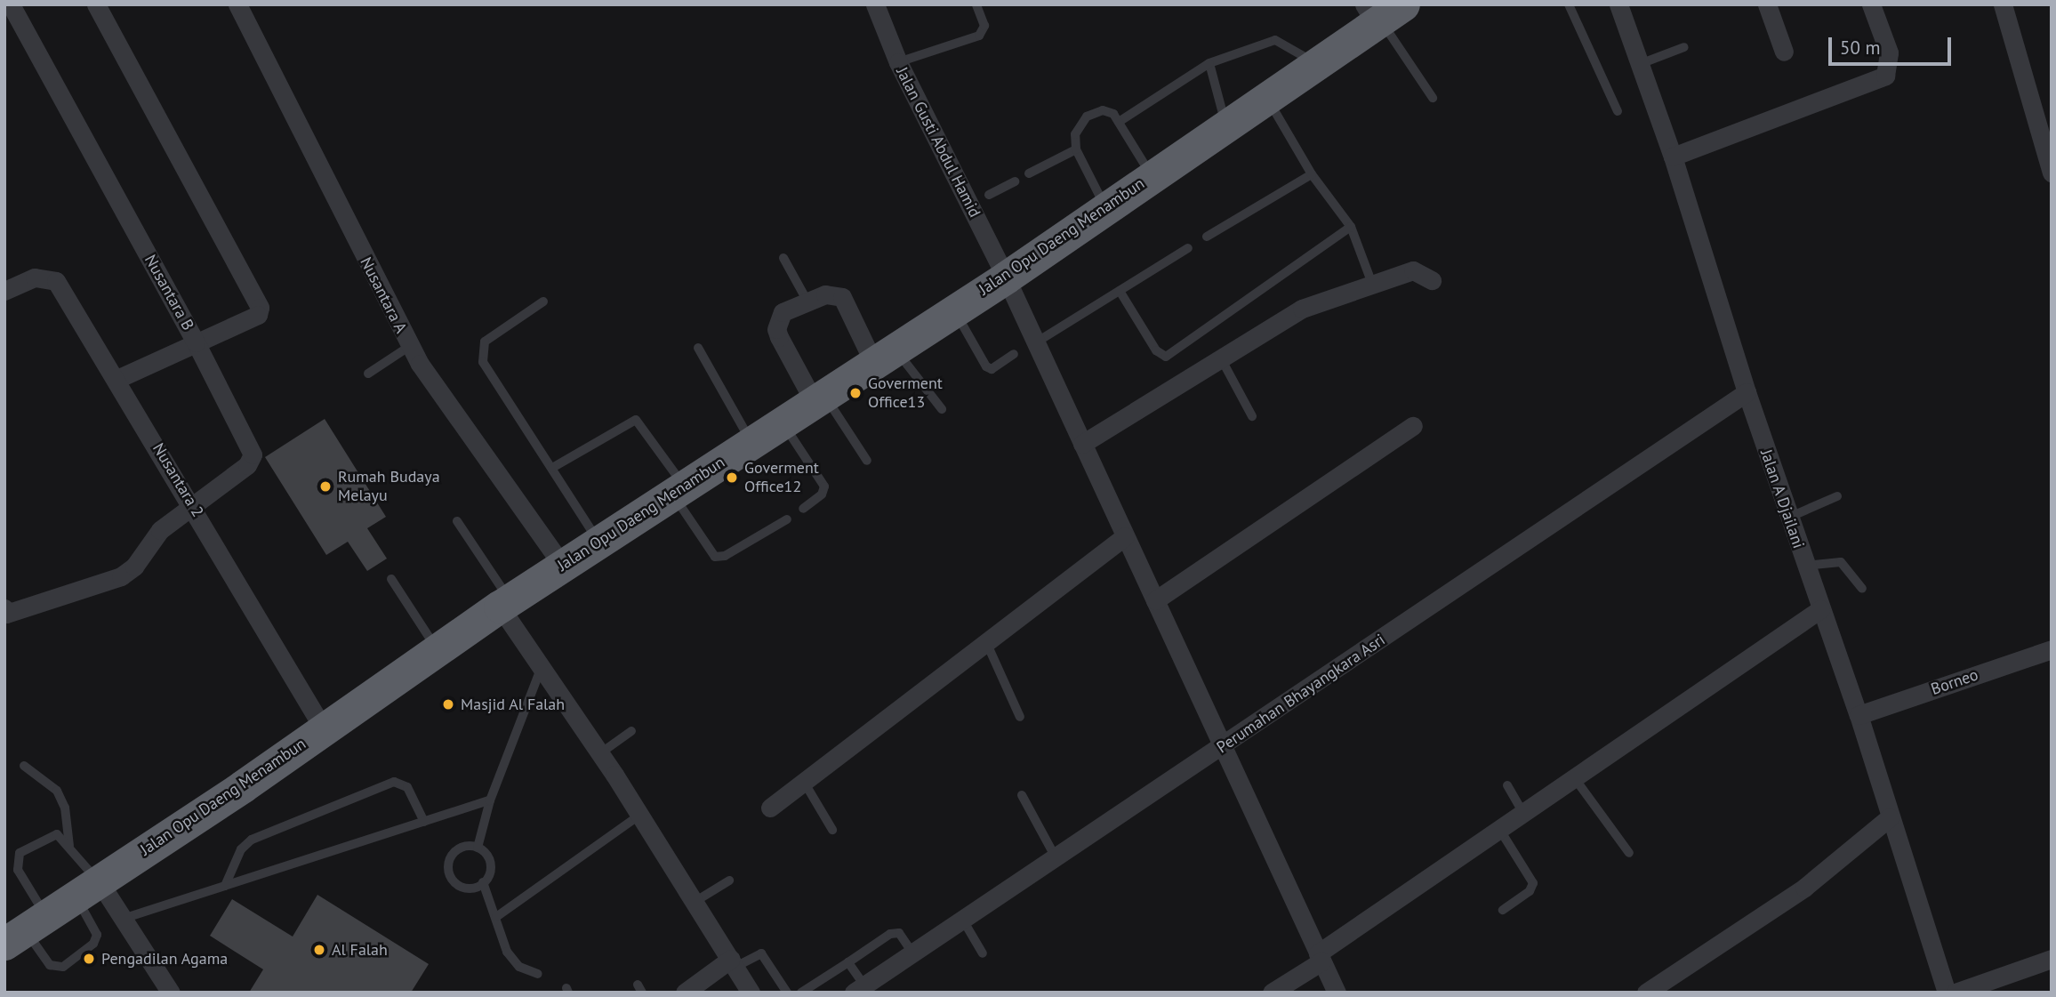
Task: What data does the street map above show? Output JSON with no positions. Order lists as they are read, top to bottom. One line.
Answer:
{"streets":{"highway":["Jalan Opu Daeng Menambun"],"street":["Jalan Gusti Abdul Hamid","Nusantara B","Nusantara A","Nusantara 2","Jalan A Djailani","Borneo","Perumahan Bhayangkara Asri"]},"crossings":[["Jalan Gusti Abdul Hamid","Jalan Opu Daeng Menambun"],["Jalan Gusti Abdul Hamid","Perumahan Bhayangkara Asri"],["Jalan Opu Daeng Menambun","Nusantara A"],["Jalan Opu Daeng Menambun","Nusantara 2"],["Jalan A Djailani","Borneo"],["Jalan A Djailani","Perumahan Bhayangkara Asri"]],"places":["Goverment Office13","Goverment Office12","Rumah Budaya Melayu","Masjid Al Falah","Al Falah","Pengadilan Agama"],"scale_bar":"50 m"}
